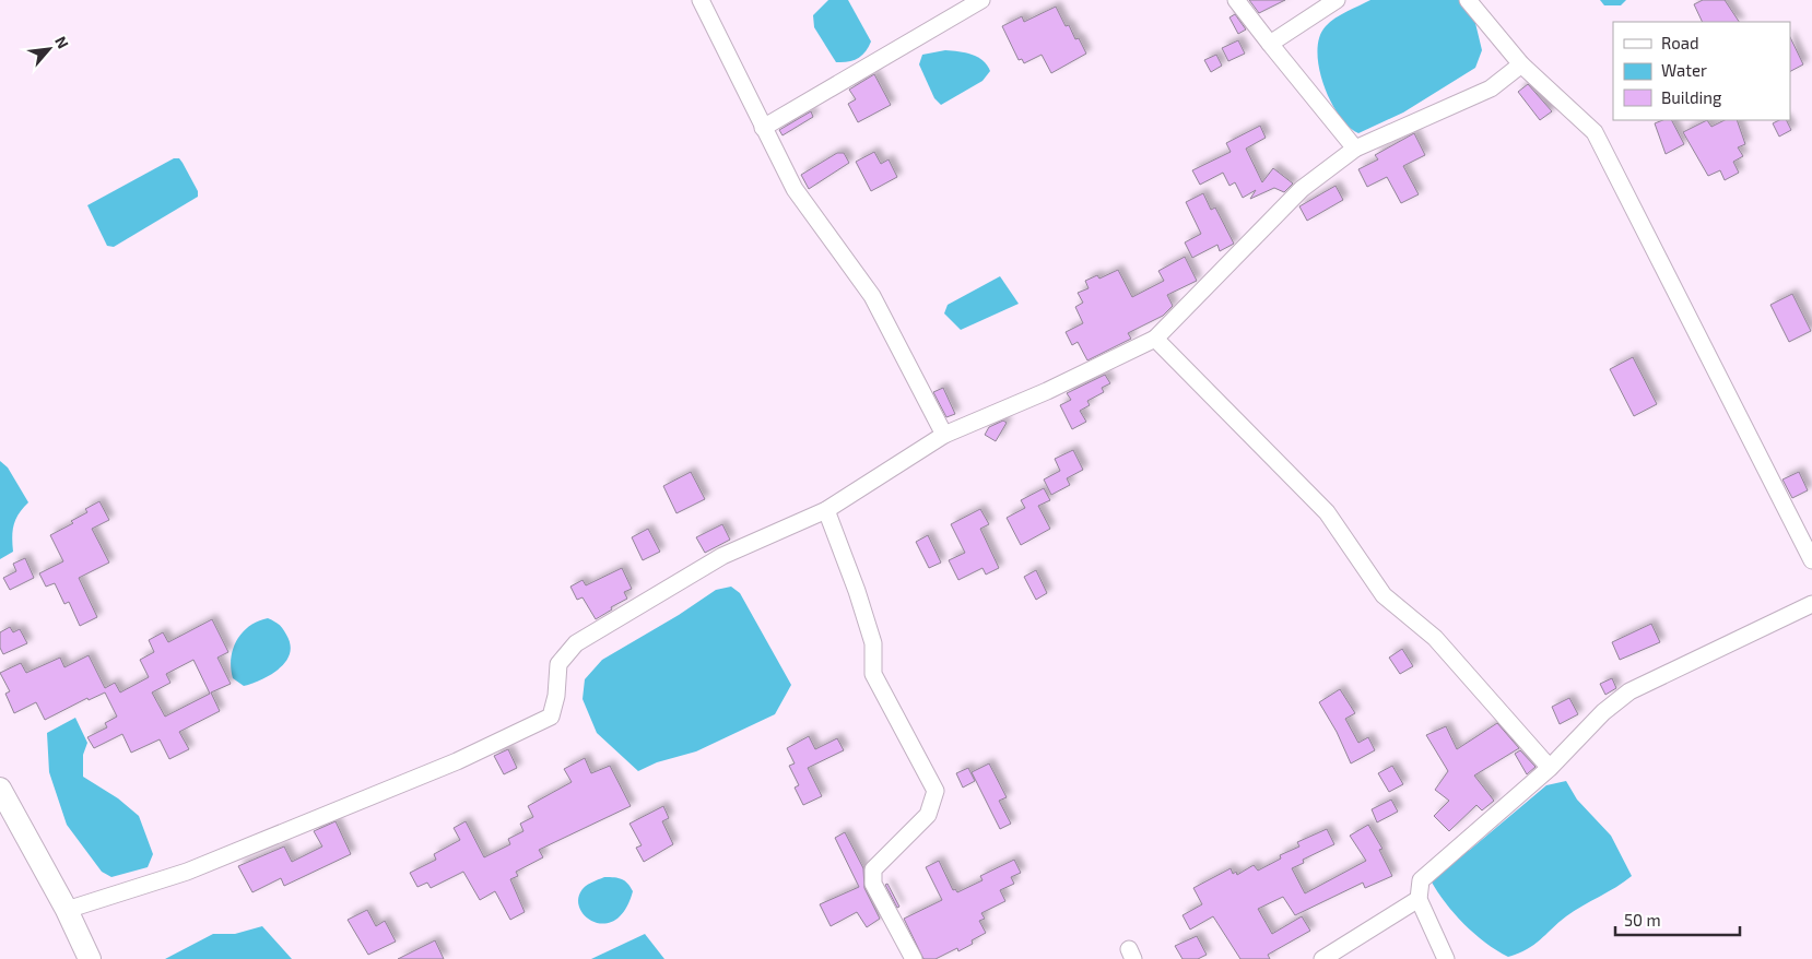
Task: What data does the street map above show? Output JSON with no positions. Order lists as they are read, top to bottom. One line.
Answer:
{"legend":["Road","Water","Building"],"scale_bar":"50 m","north":"top right"}
